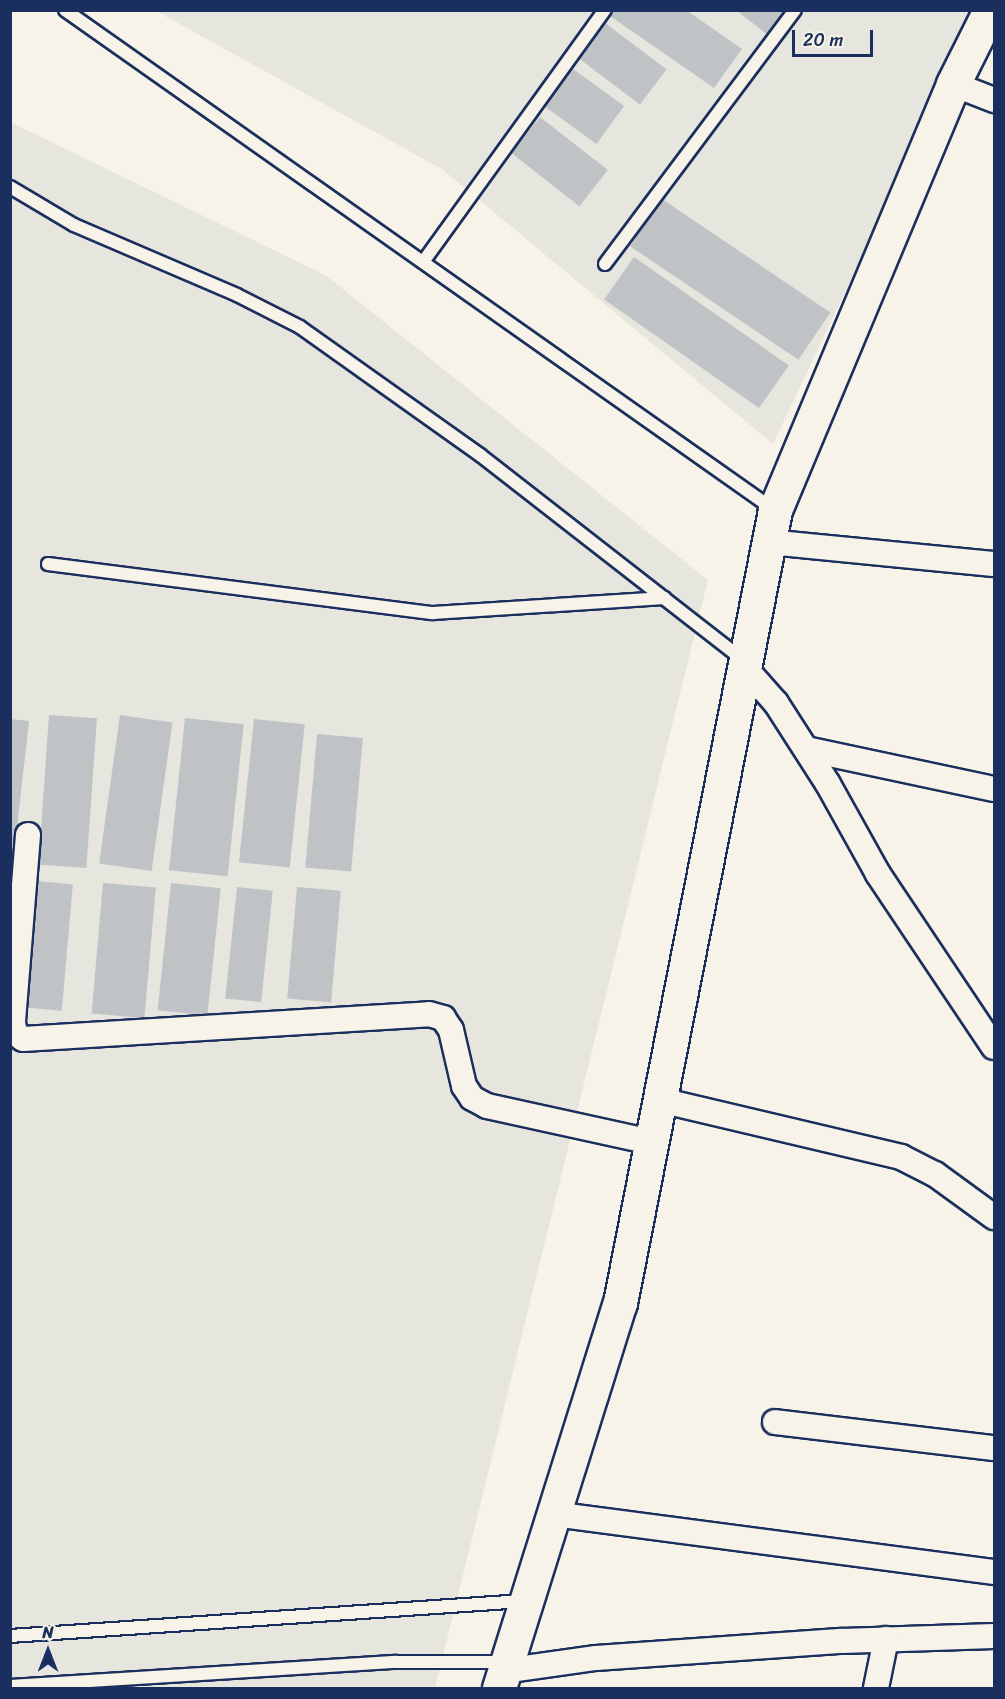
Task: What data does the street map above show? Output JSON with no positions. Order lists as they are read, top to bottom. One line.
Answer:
{"scale_bar":"20 m","north":"top"}
